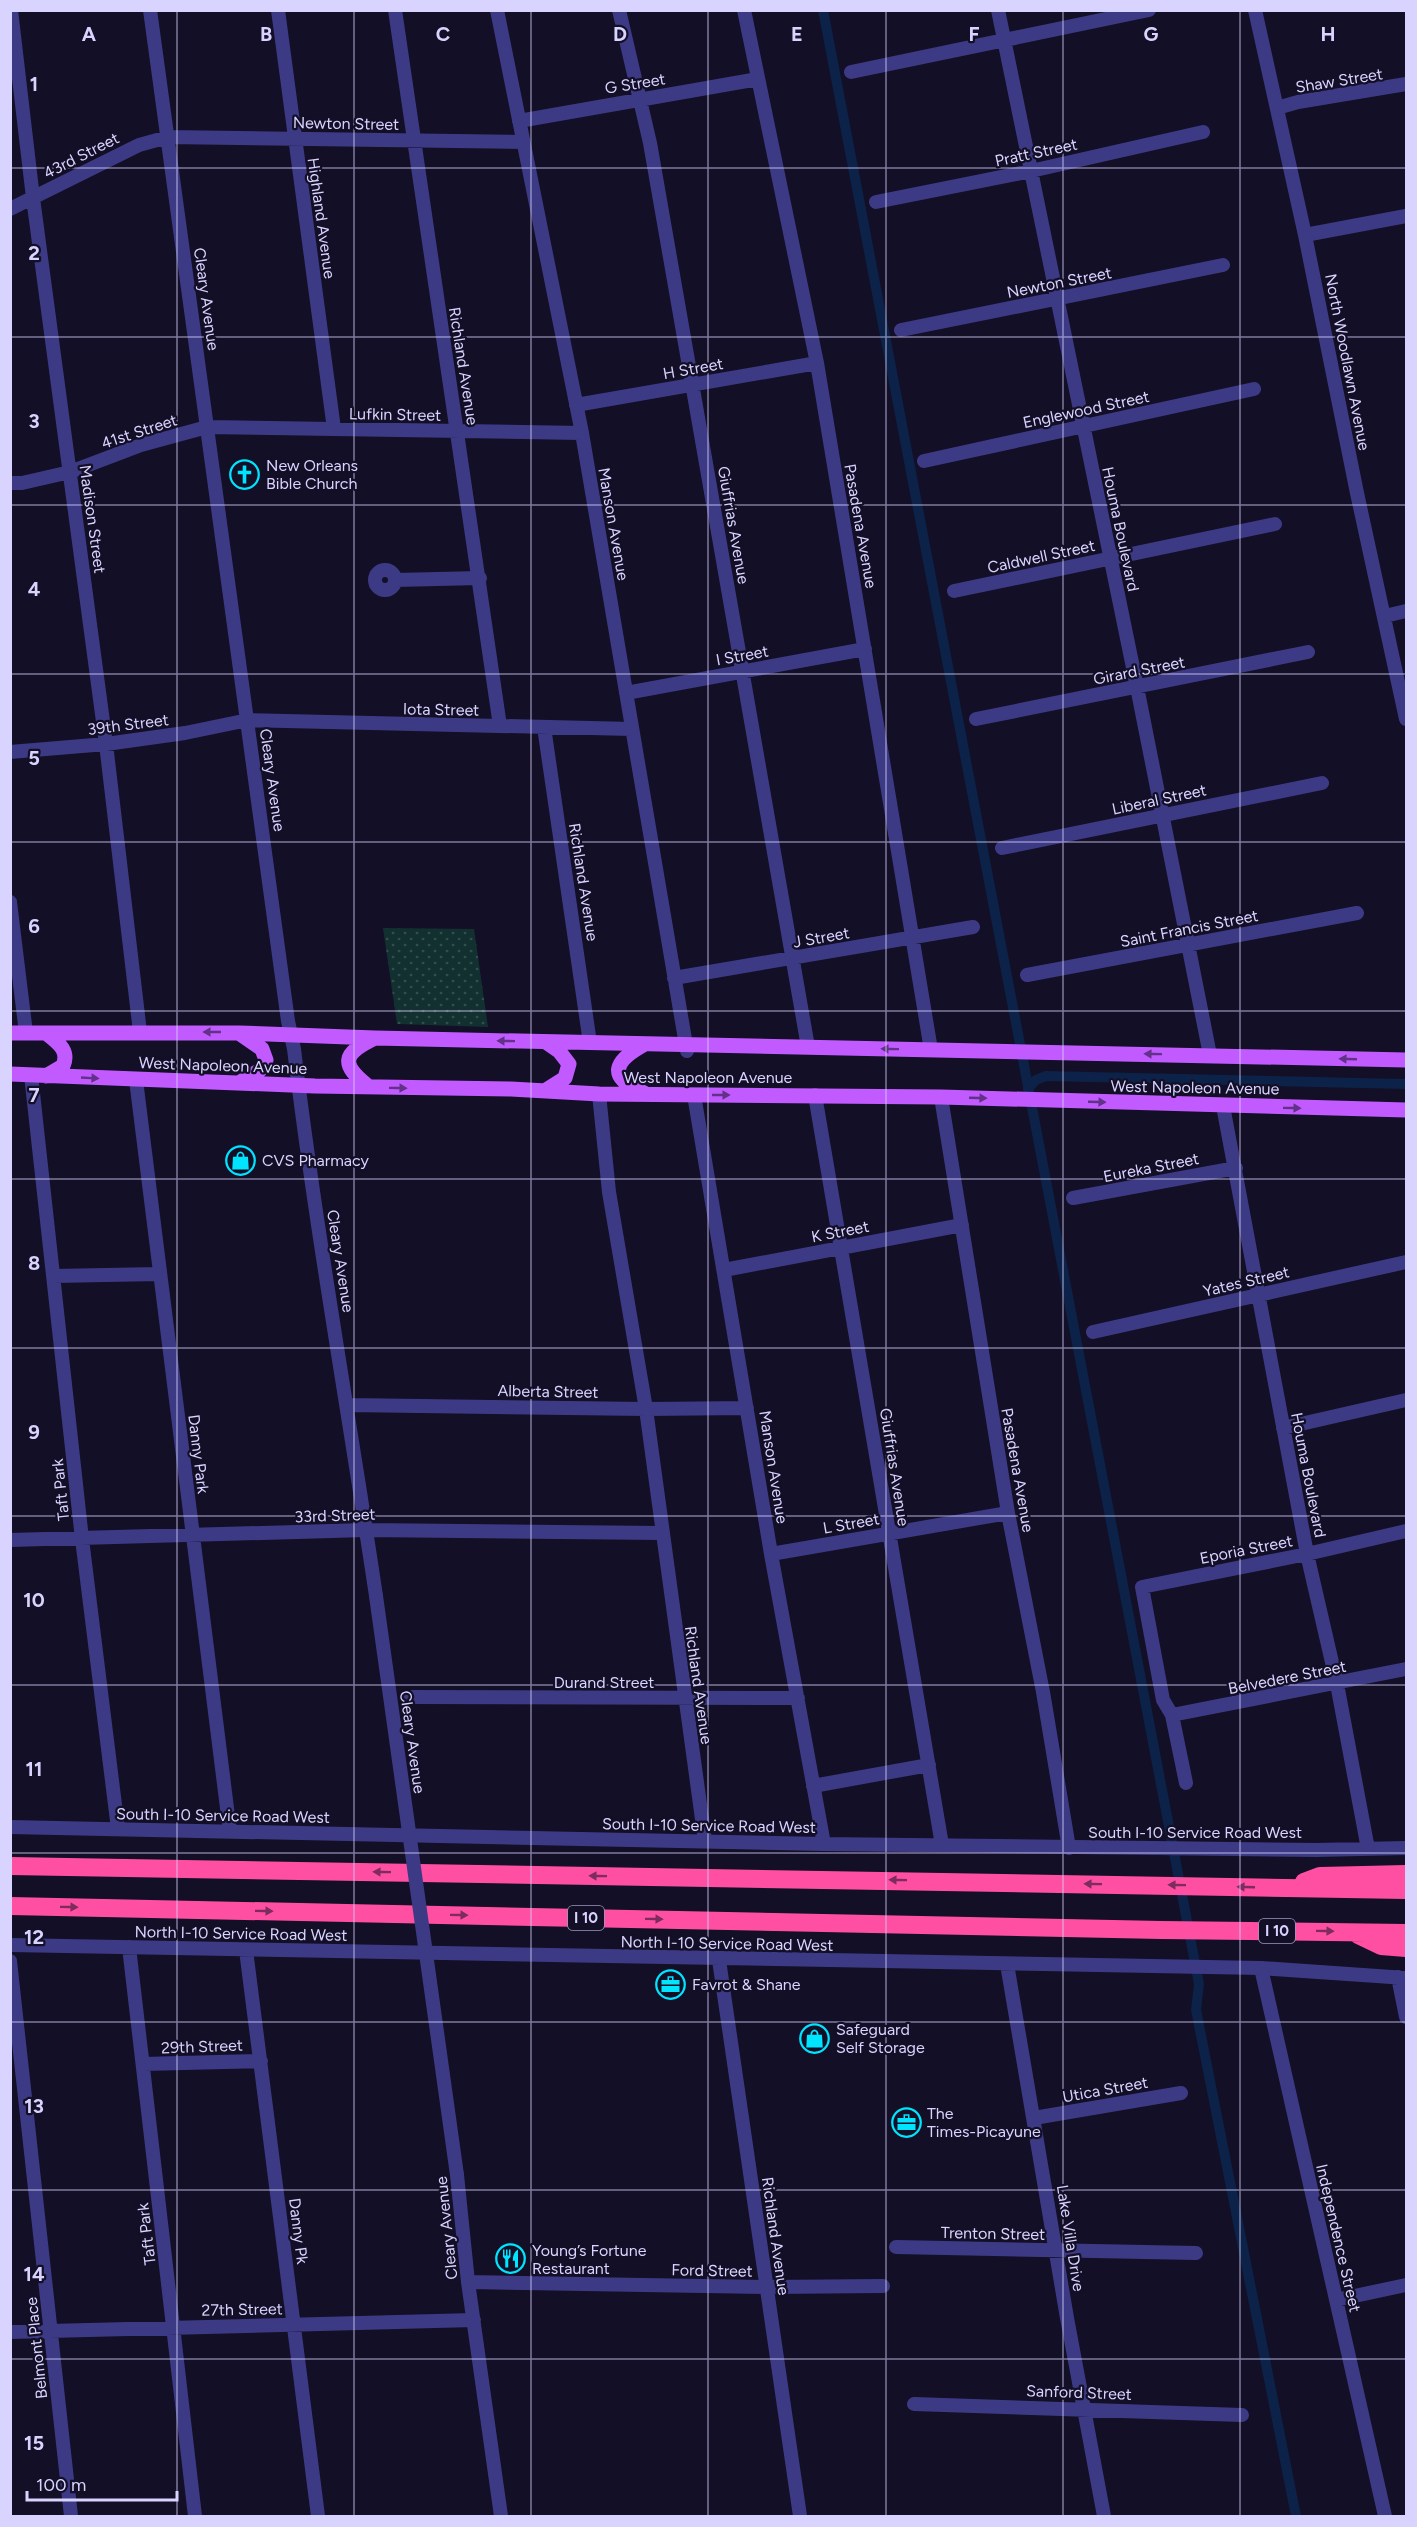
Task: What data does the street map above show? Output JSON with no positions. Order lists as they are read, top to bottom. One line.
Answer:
{"streets":{"highway":["I 10"],"main road":["West Napoleon Avenue"],"street":["Shaw Street","G Street","Newton Street","Pratt Street","43rd Street","Highland Avenue","Cleary Avenue","North Woodlawn Avenue","Richland Avenue","H Street","Englewood Street","Lufkin Street","41st Street","Madison Street","Manson Avenue","Giuffrias Avenue","Pasadena Avenue","Houma Boulevard","Caldwell Street","I Street","Girard Street","Iota Street","39th Street","Liberal Street","Saint Francis Street","J Street","Eureka Street","K Street","Yates Street","Alberta Street","Danny Park","Taft Park","33rd Street","L Street","Eporia Street","Belvedere Street","Durand Street","South I-10 Service Road West","North I-10 Service Road West","29th Street","Utica Street","Danny Pk","Trenton Street","Lake Villa Drive","Independence Street","Ford Street","27th Street","Belmont Place","Sanford Street"]},"crossings":[["Shaw Street","North Woodlawn Avenue"],["G Street","Manson Avenue"],["G Street","Giuffrias Avenue"],["G Street","Pasadena Avenue"],["Newton Street","43rd Street"],["Newton Street","Highland Avenue"],["Newton Street","Cleary Avenue"],["Newton Street","Richland Avenue"],["Newton Street","Manson Avenue"],["Newton Street","Houma Boulevard"],["Pratt Street","Houma Boulevard"],["43rd Street","Cleary Avenue"],["43rd Street","Madison Street"],["Highland Avenue","Lufkin Street"],["Cleary Avenue","Lufkin Street"],["Cleary Avenue","41st Street"],["Cleary Avenue","Iota Street"],["Cleary Avenue","39th Street"],["Cleary Avenue","West Napoleon Avenue"],["Cleary Avenue","Alberta Street"],["Cleary Avenue","33rd Street"],["Cleary Avenue","Ford Street"],["Cleary Avenue","27th Street"],["Richland Avenue","Lufkin Street"],["Richland Avenue","Iota Street"],["Richland Avenue","West Napoleon Avenue"],["Richland Avenue","Alberta Street"],["Richland Avenue","33rd Street"],["Richland Avenue","Durand Street"],["Richland Avenue","South I-10 Service Road West"],["Richland Avenue","North I-10 Service Road West"],["Richland Avenue","Ford Street"],["H Street","Manson Avenue"],["H Street","Giuffrias Avenue"],["H Street","Pasadena Avenue"],["Englewood Street","Houma Boulevard"],["Lufkin Street","41st Street"],["Lufkin Street","Manson Avenue"],["41st Street","Madison Street"],["Madison Street","39th Street"],["Madison Street","West Napoleon Avenue"],["Manson Avenue","I Street"],["Manson Avenue","Iota Street"],["Manson Avenue","J Street"],["Manson Avenue","West Napoleon Avenue"],["Manson Avenue","K Street"],["Manson Avenue","Alberta Street"],["Manson Avenue","L Street"],["Manson Avenue","Durand Street"],["Manson Avenue","South I-10 Service Road West"],["Giuffrias Avenue","I Street"],["Giuffrias Avenue","J Street"],["Giuffrias Avenue","West Napoleon Avenue"],["Giuffrias Avenue","K Street"],["Giuffrias Avenue","L Street"],["Giuffrias Avenue","South I-10 Service Road West"],["Pasadena Avenue","I Street"],["Pasadena Avenue","J Street"],["Pasadena Avenue","West Napoleon Avenue"],["Pasadena Avenue","K Street"],["Pasadena Avenue","L Street"],["Pasadena Avenue","South I-10 Service Road West"],["Houma Boulevard","Caldwell Street"],["Houma Boulevard","Girard Street"],["Houma Boulevard","Liberal Street"],["Houma Boulevard","Saint Francis Street"],["Houma Boulevard","West Napoleon Avenue"],["Houma Boulevard","Eureka Street"],["Houma Boulevard","Yates Street"],["Houma Boulevard","Eporia Street"],["Houma Boulevard","Belvedere Street"],["Houma Boulevard","South I-10 Service Road West"],["Iota Street","39th Street"],["West Napoleon Avenue","Danny Park"],["West Napoleon Avenue","Taft Park"],["Danny Park","33rd Street"],["Danny Park","South I-10 Service Road West"],["Taft Park","33rd Street"],["Taft Park","South I-10 Service Road West"],["Taft Park","North I-10 Service Road West"],["Taft Park","29th Street"],["Taft Park","27th Street"],["Eporia Street","Belvedere Street"],["North I-10 Service Road West","Danny Pk"],["North I-10 Service Road West","Lake Villa Drive"],["North I-10 Service Road West","Independence Street"],["29th Street","Danny Pk"],["Utica Street","Lake Villa Drive"],["Danny Pk","27th Street"],["Trenton Street","Lake Villa Drive"],["Lake Villa Drive","Sanford Street"],["27th Street","Belmont Place"]],"places":{"church":["New Orleans Bible Church"],"shop":["CVS Pharmacy","Safeguard Self Storage"],"office":["Favrot & Shane","The Times-Picayune"],"restaurant":["Young’s Fortune Restaurant"]},"scale_bar":"100 m","grid":{"columns":["A","B","C","D","E","F","G","H"],"rows":["1","2","3","4","5","6","7","8","9","10","11","12","13","14","15"]}}
